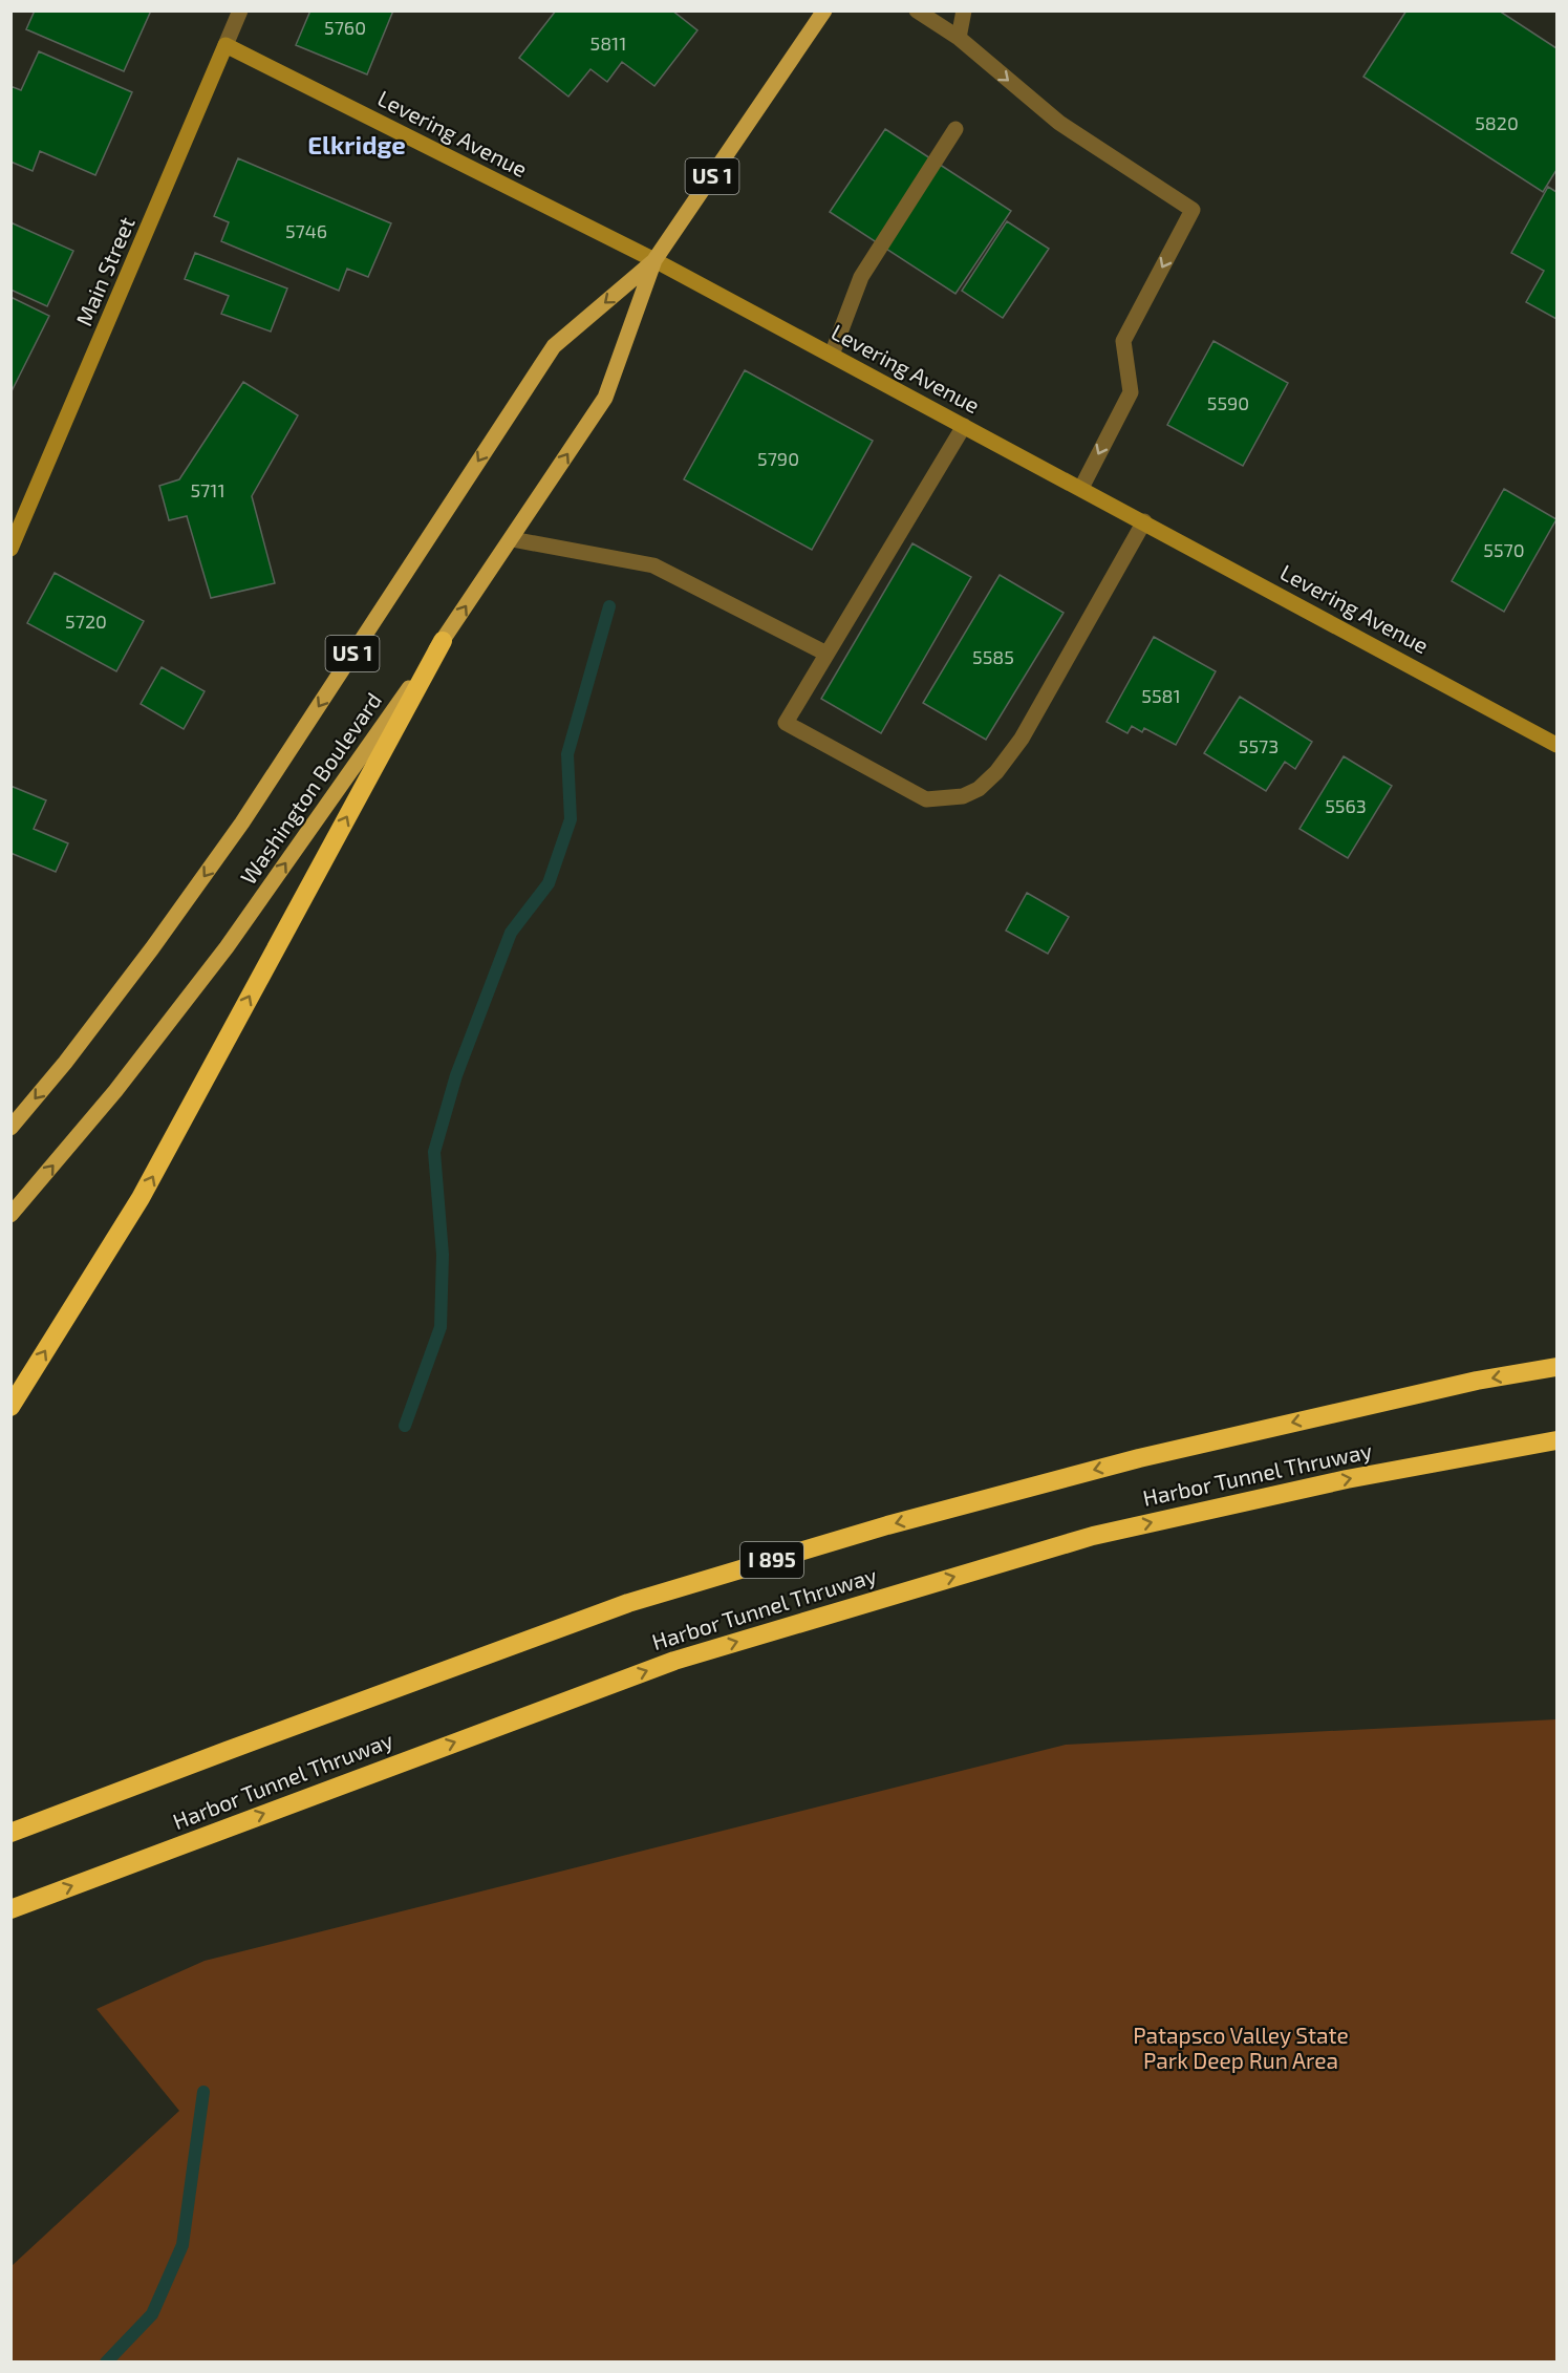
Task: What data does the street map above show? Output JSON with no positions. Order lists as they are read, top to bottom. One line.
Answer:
{"streets":{"highway":["Harbor Tunnel Thruway","I 895"],"main road":["US 1","Washington Boulevard"],"street":["Levering Avenue","Main Street"]},"crossings":[["Levering Avenue","Main Street"],["Levering Avenue","Washington Boulevard"]],"districts":["Elkridge"],"parks":["Patapsco Valley State Park Deep Run Area"],"house_numbers":["5760","5811","5820","5746","5590","5790","5711","5570","5720","5585","5581","5573","5563"]}
